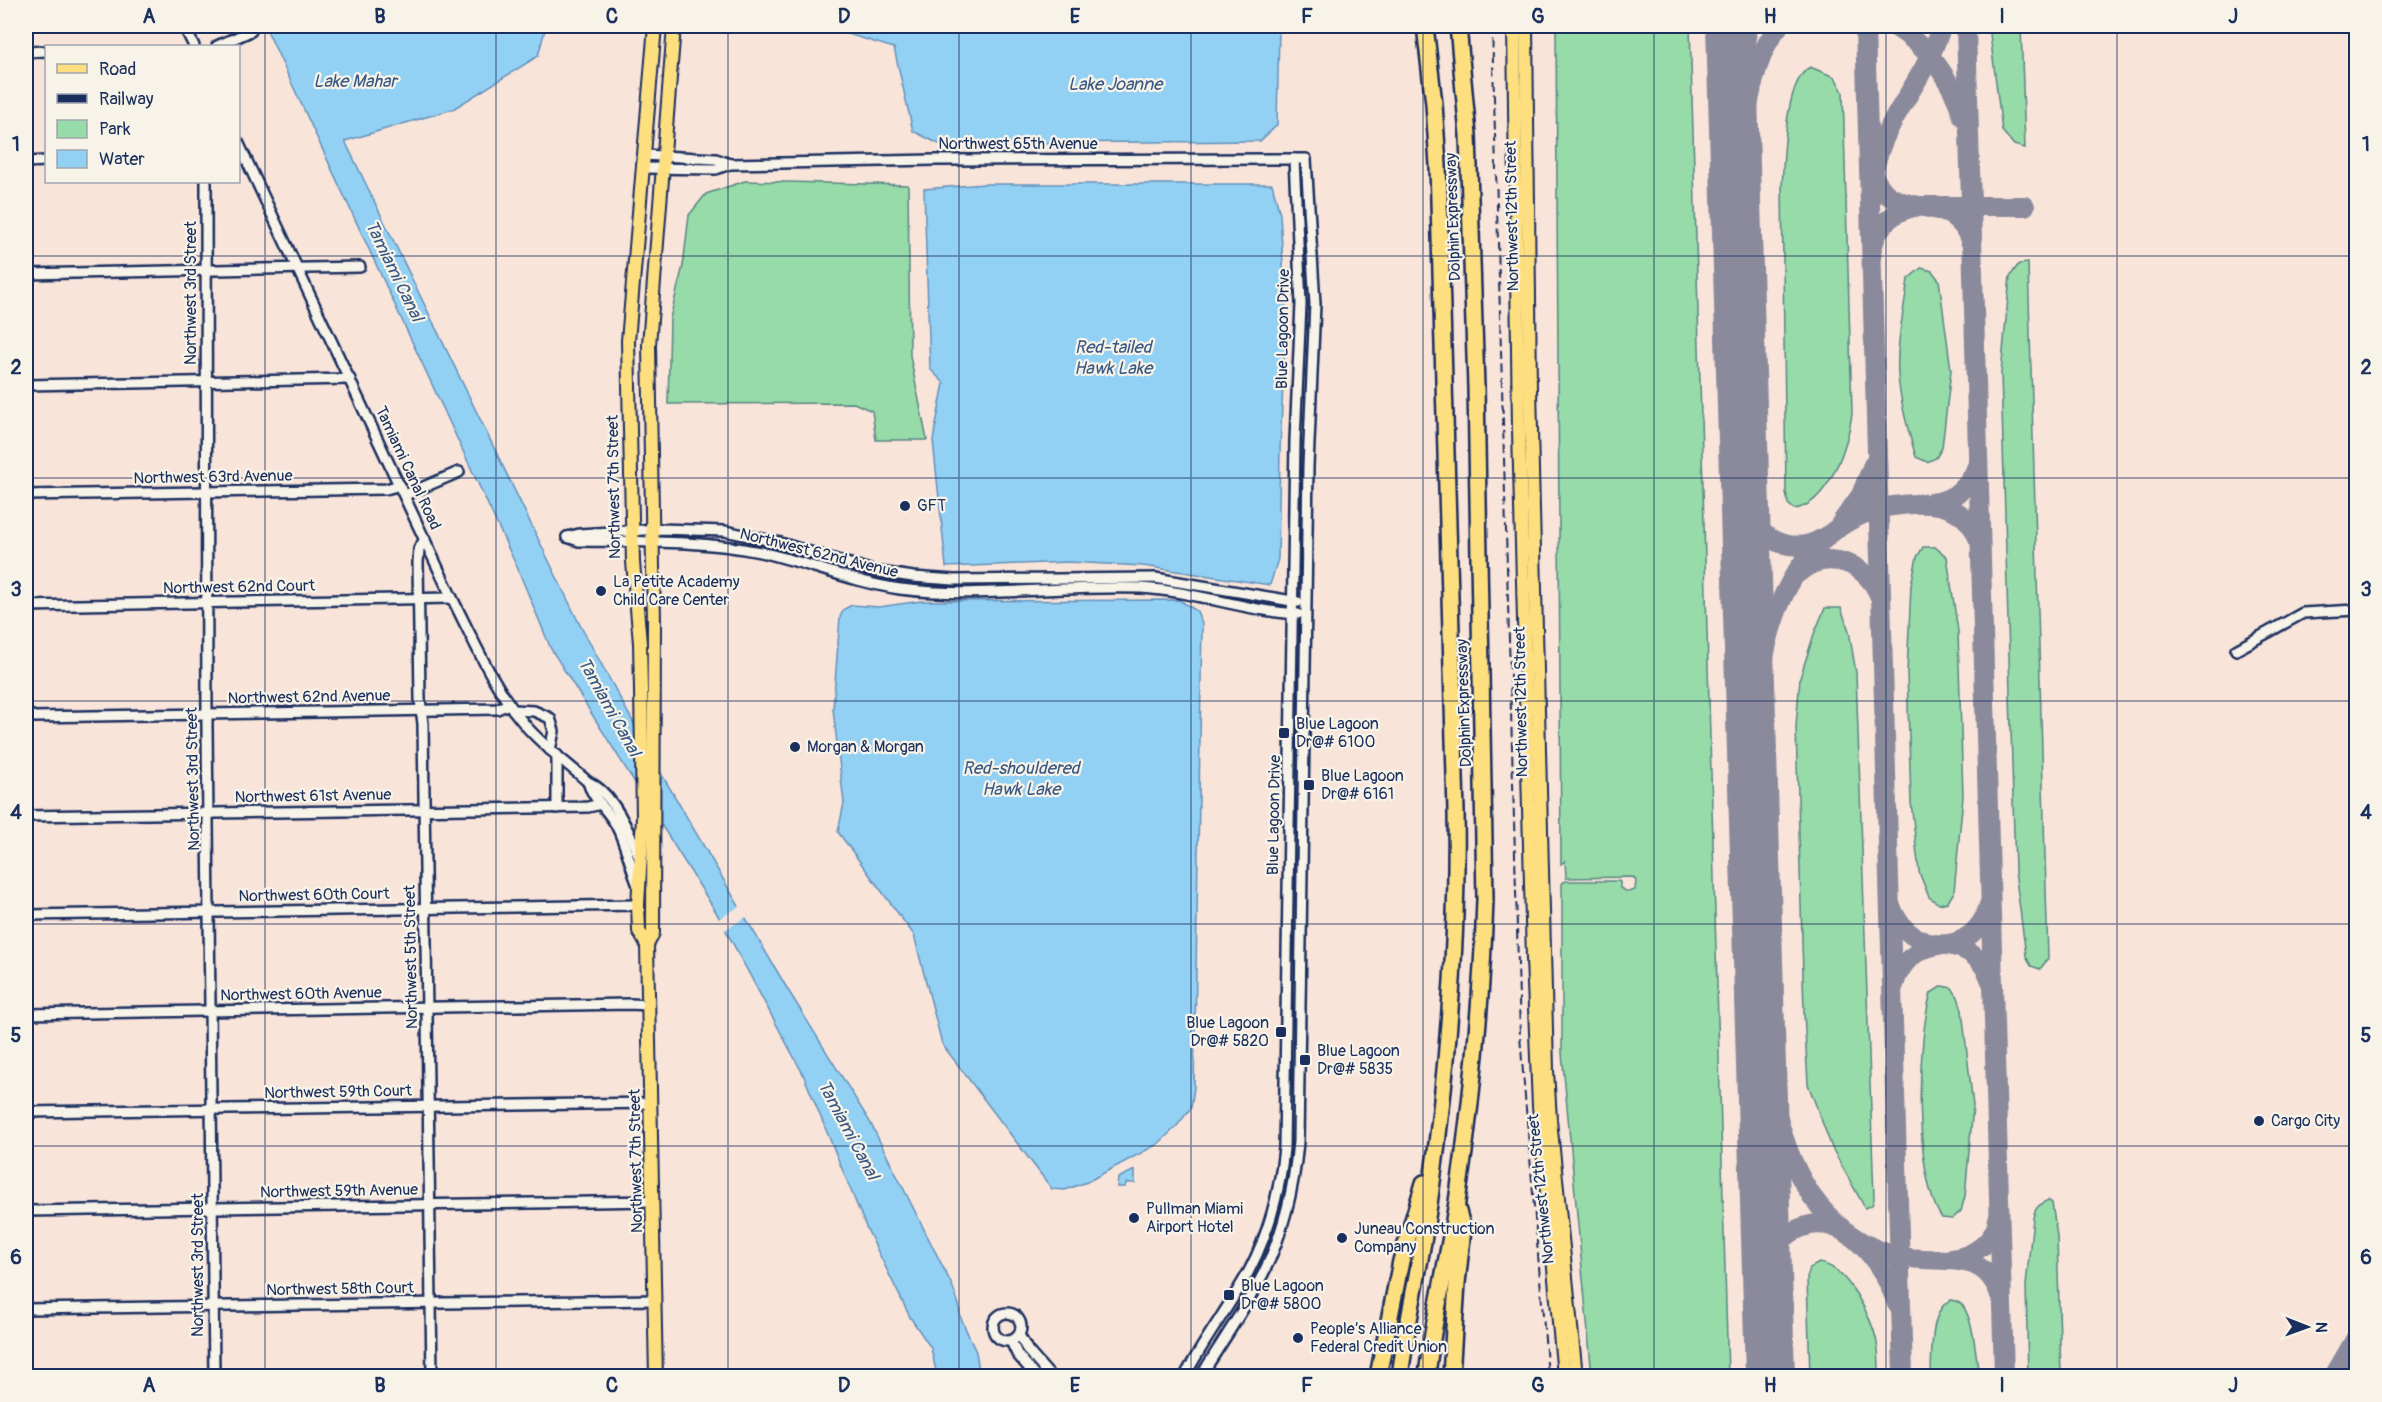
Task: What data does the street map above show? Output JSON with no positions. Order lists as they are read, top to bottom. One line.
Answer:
{"streets":{"highway":["Dolphin Expressway"],"main road":["Northwest 12th Street","Northwest 7th Street"],"street":["Northwest 65th Avenue","Northwest 3rd Street","Blue Lagoon Drive","Tamiami Canal Road","Northwest 63rd Avenue","Northwest 62nd Avenue","Northwest 62nd Court","Northwest 61st Avenue","Northwest 60th Court","Northwest 5th Street","Northwest 60th Avenue","Northwest 59th Court","Northwest 59th Avenue","Northwest 58th Court"]},"crossings":[["Northwest 65th Avenue","Blue Lagoon Drive"],["Northwest 65th Avenue","Northwest 7th Street"],["Northwest 3rd Street","Northwest 63rd Avenue"],["Northwest 3rd Street","Northwest 62nd Avenue"],["Northwest 3rd Street","Northwest 62nd Court"],["Northwest 3rd Street","Northwest 61st Avenue"],["Northwest 3rd Street","Northwest 60th Court"],["Northwest 3rd Street","Northwest 60th Avenue"],["Northwest 3rd Street","Northwest 59th Court"],["Northwest 3rd Street","Northwest 59th Avenue"],["Northwest 3rd Street","Northwest 58th Court"],["Blue Lagoon Drive","Northwest 62nd Avenue"],["Tamiami Canal Road","Northwest 63rd Avenue"],["Tamiami Canal Road","Northwest 7th Street"],["Tamiami Canal Road","Northwest 62nd Avenue"],["Tamiami Canal Road","Northwest 62nd Court"],["Tamiami Canal Road","Northwest 61st Avenue"],["Tamiami Canal Road","Northwest 5th Street"],["Northwest 7th Street","Northwest 62nd Avenue"],["Northwest 7th Street","Northwest 60th Court"],["Northwest 7th Street","Northwest 60th Avenue"],["Northwest 7th Street","Northwest 59th Court"],["Northwest 7th Street","Northwest 59th Avenue"],["Northwest 7th Street","Northwest 58th Court"],["Northwest 62nd Avenue","Northwest 5th Street"],["Northwest 62nd Court","Northwest 5th Street"],["Northwest 61st Avenue","Northwest 5th Street"],["Northwest 60th Court","Northwest 5th Street"],["Northwest 5th Street","Northwest 60th Avenue"],["Northwest 5th Street","Northwest 59th Court"],["Northwest 5th Street","Northwest 59th Avenue"],["Northwest 5th Street","Northwest 58th Court"]],"water":["Lake Mahar","Lake Joanne","Tamiami Canal","Red-tailed Hawk Lake","Red-shouldered Hawk Lake"],"places":{"other":["GFT","La Petite Academy Child Care Center","Morgan & Morgan","Cargo City","Pullman Miami Airport Hotel","Juneau Construction Company","People’s Alliance Federal Credit Union"],"transit":["Blue Lagoon Dr@# 6100","Blue Lagoon Dr@# 6161","Blue Lagoon Dr@# 5820","Blue Lagoon Dr@# 5835","Blue Lagoon Dr@# 5800"]},"legend":["Road","Railway","Park","Water"],"north":"right","grid":{"columns":["A","B","C","D","E","F","G","H","I","J"],"rows":["1","2","3","4","5","6"]}}
